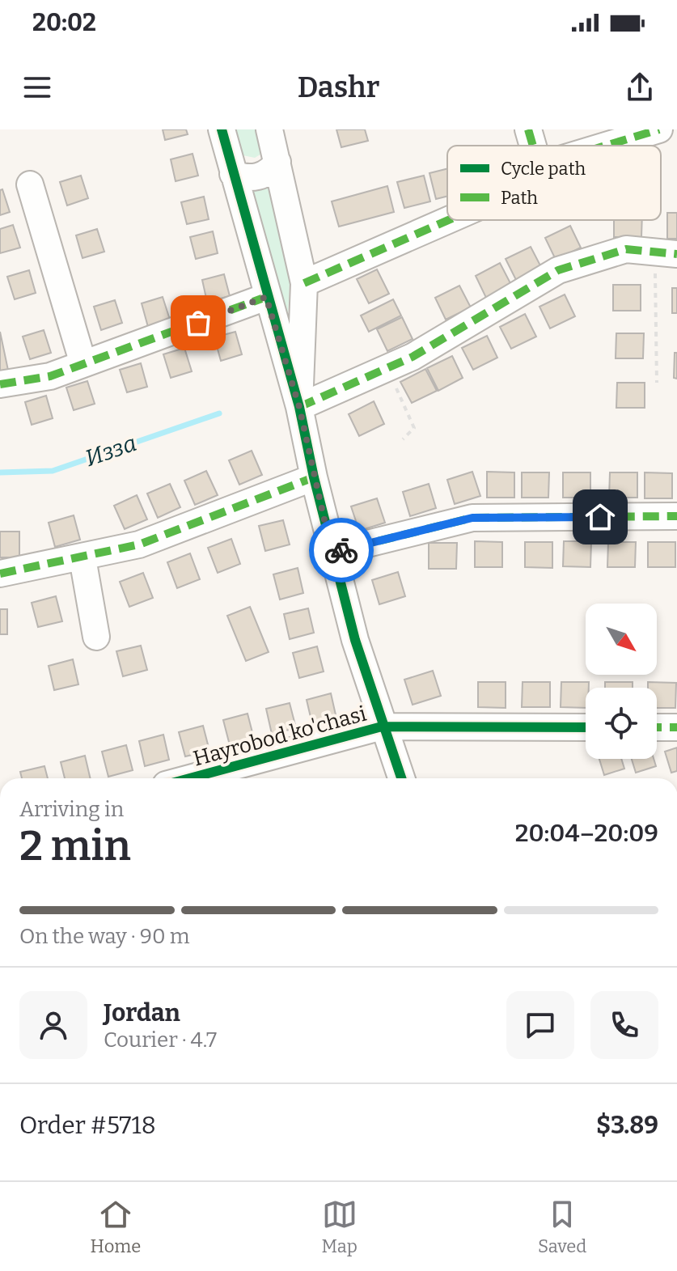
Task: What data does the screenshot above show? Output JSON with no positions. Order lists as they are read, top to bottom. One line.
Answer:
{"streets":{"street":["Hayrobod ko'chasi"]},"water":["Изза"],"legend":["Cycle path","Path"],"north":"bottom right","page":{"status":"20:02","header":"Dashr","heading":["2 min","Arriving in","20:04–20:09"],"panel":["Jordan","Courier · 4.7","Order #5718","$3.89"],"bar":"On the way · 90 m","tabs":["Home","Map","Saved"]}}
